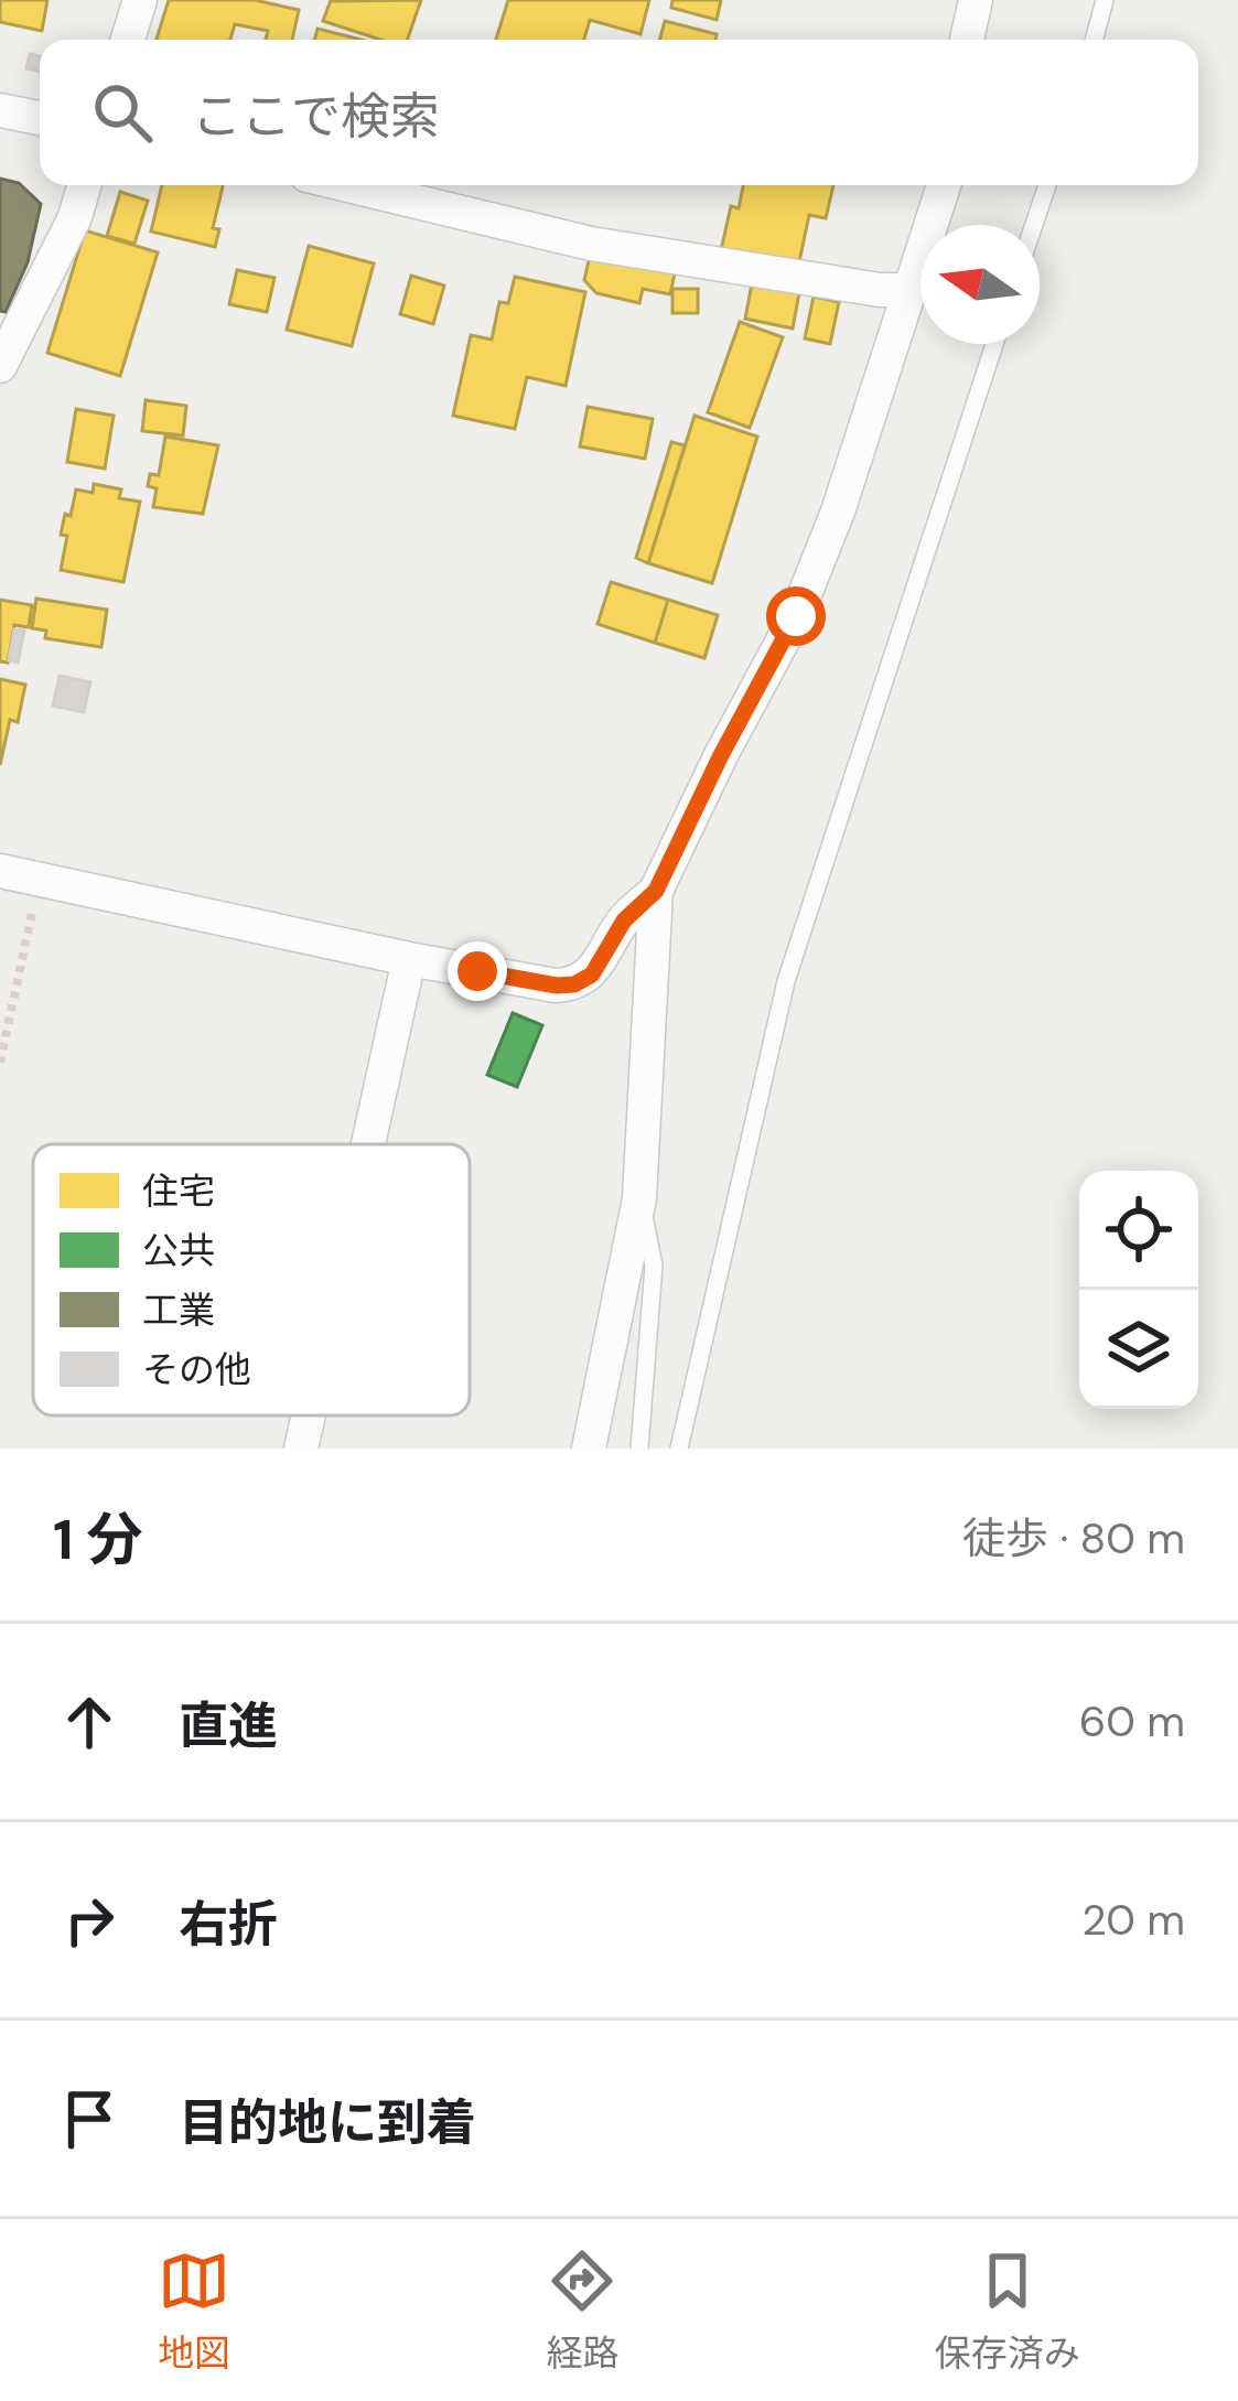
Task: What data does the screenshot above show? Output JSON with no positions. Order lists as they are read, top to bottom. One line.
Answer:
{"legend":["住宅","公共","工業","その他"],"north":"left","page":{"search":"ここで検索","heading":["1 分","徒歩 · 80 m"],"list":[["直進","60 m"],["右折","20 m"],"目的地に到着"],"nav":["地図","経路","保存済み"]}}
